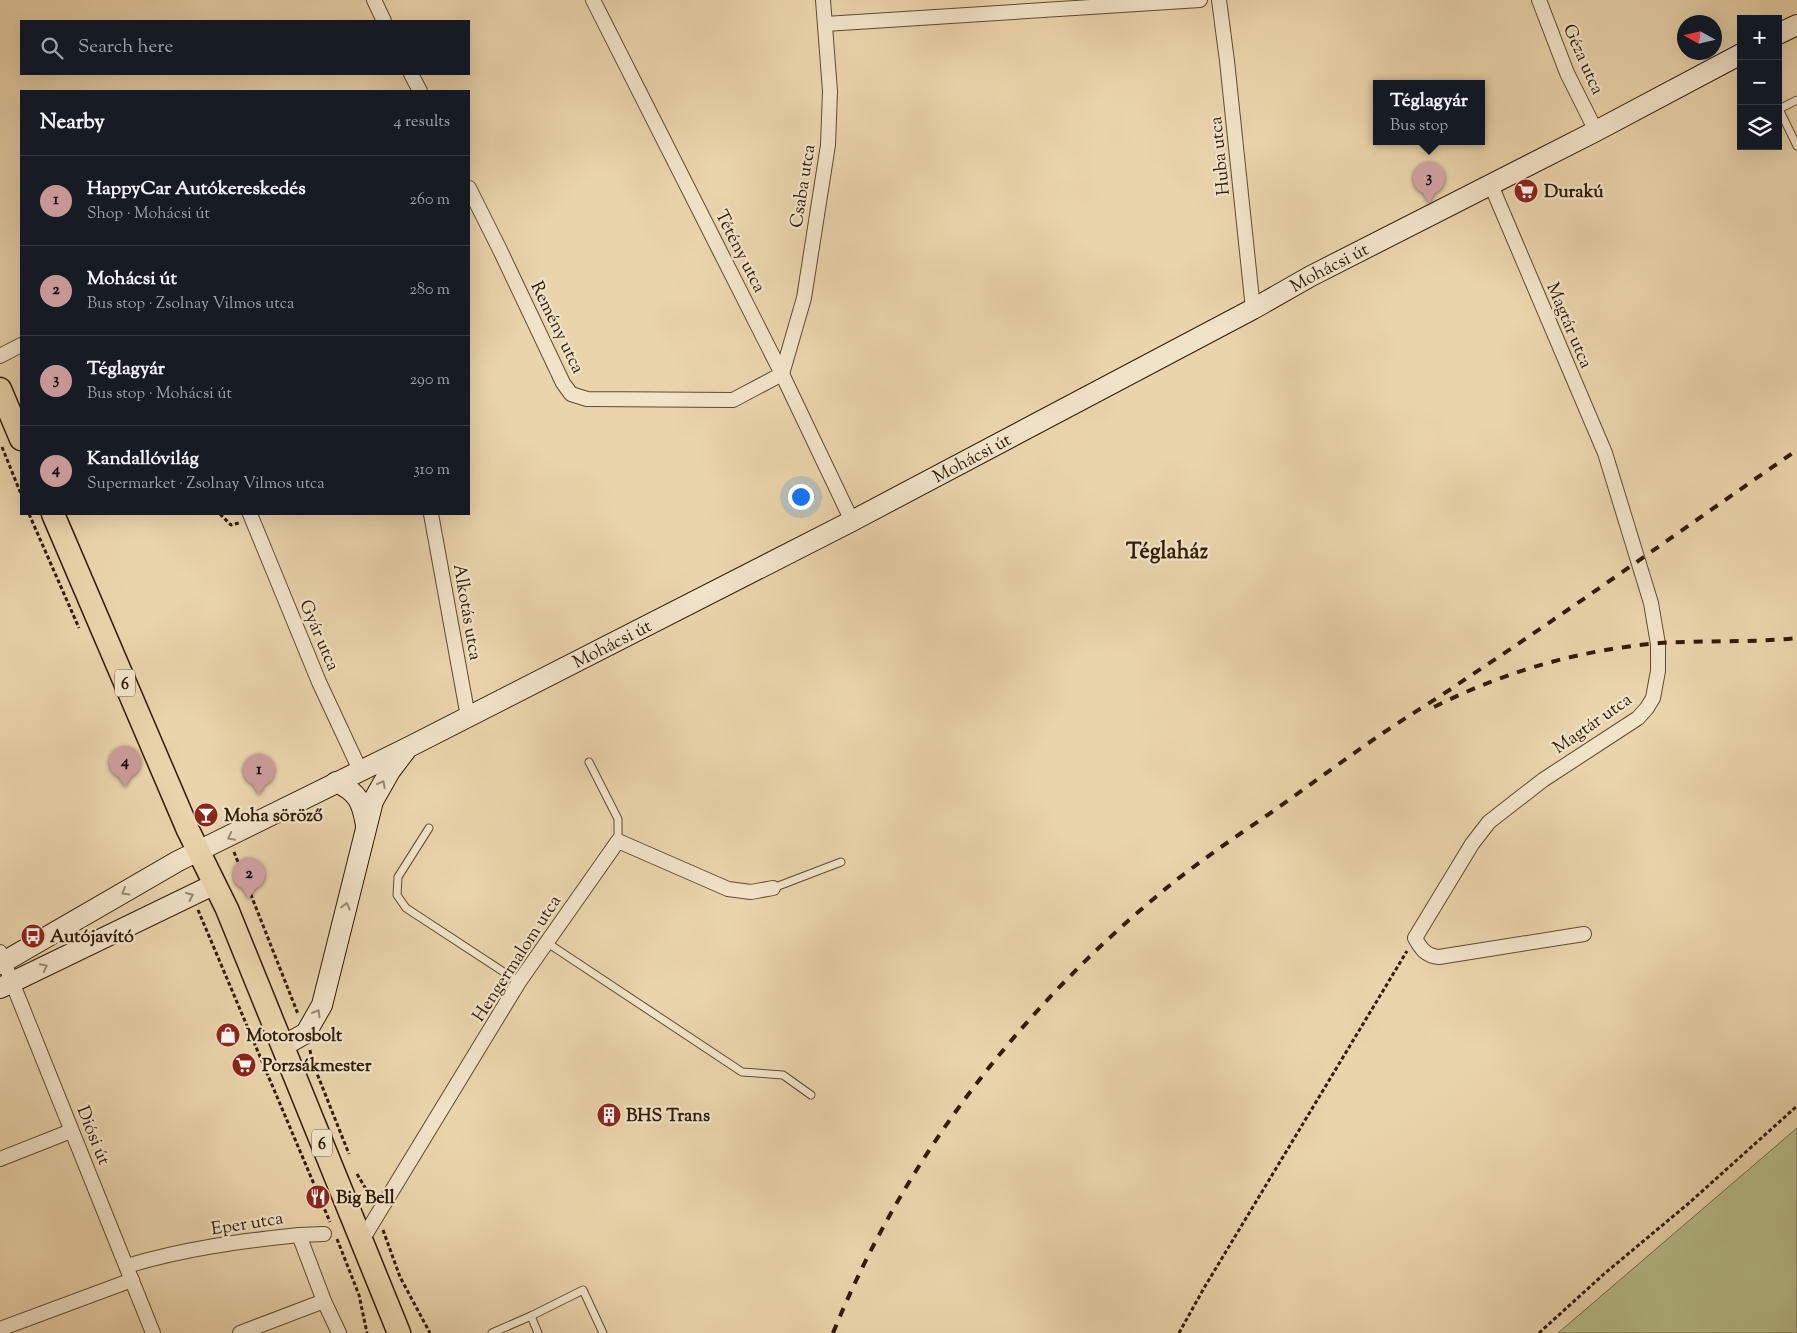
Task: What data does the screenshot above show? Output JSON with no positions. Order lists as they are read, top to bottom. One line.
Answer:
{"streets":{"main road":["Mohácsi út","6"],"street":["Géza utca","Huba utca","Csaba utca","Tétény utca","Magtár utca","Remény utca","Alkotás utca","Gyár utca","Hengermalom utca","Diósi út","Eper utca"]},"crossings":[["Géza utca","Mohácsi út"],["Huba utca","Mohácsi út"],["Csaba utca","Tétény utca"],["Csaba utca","Remény utca"],["Tétény utca","Mohácsi út"],["Tétény utca","Remény utca"],["Mohácsi út","Magtár utca"],["Mohácsi út","Alkotás utca"],["Mohácsi út","Gyár utca"],["Mohácsi út","6"],["Mohácsi út","Diósi út"],["6","Hengermalom utca"],["Diósi út","Eper utca"]],"districts":["Téglaház"],"places":{"supermarket":["Durakú","Porzsákmester"],"bar":["Moha söröző"],"bus stop":["Autójavító"],"shop":["Motorosbolt"],"building":["BHS Trans"],"restaurant":["Big Bell"]},"north":"left","page":{"map_buttons":["+","−"],"search":"Search here","popup":["Téglagyár","Bus stop"],"heading":["Nearby","4 results"],"list":[{"mark":"1","name":"HappyCar Autókereskedés","note":"Shop · Mohácsi út","value":"260 m"},{"mark":"2","name":"Mohácsi út","note":"Bus stop · Zsolnay Vilmos utca","value":"280 m"},{"mark":"3","name":"Téglagyár","note":"Bus stop · Mohácsi út","value":"290 m"},{"mark":"4","name":"Kandallóvilág","note":"Supermarket · Zsolnay Vilmos utca","value":"310 m"}],"pins":["3","4","1","2"]}}
